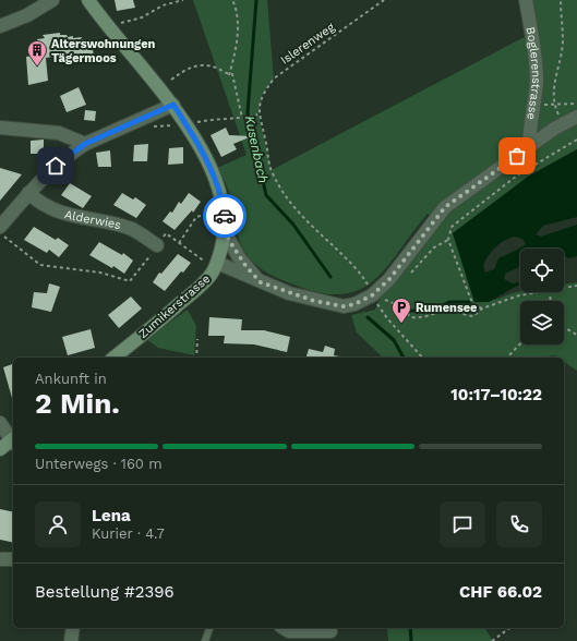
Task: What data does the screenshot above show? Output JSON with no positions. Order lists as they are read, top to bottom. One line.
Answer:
{"streets":{"main road":["Zumikerstrasse"],"street":["Boglerenstrasse","Alderwies"],"path":["Islerenweg"]},"crossings":[["Boglerenstrasse","Zumikerstrasse"]],"water":["Kusenbach"],"places":{"building":["Alterswohnungen Tägermoos"],"parking":["Rumensee"]},"page":{"heading":["2 Min.","Ankunft in","10:17–10:22"],"panel":["Lena","Kurier · 4.7","Bestellung #2396","CHF 66.02"],"bar":"Unterwegs · 160 m"}}
